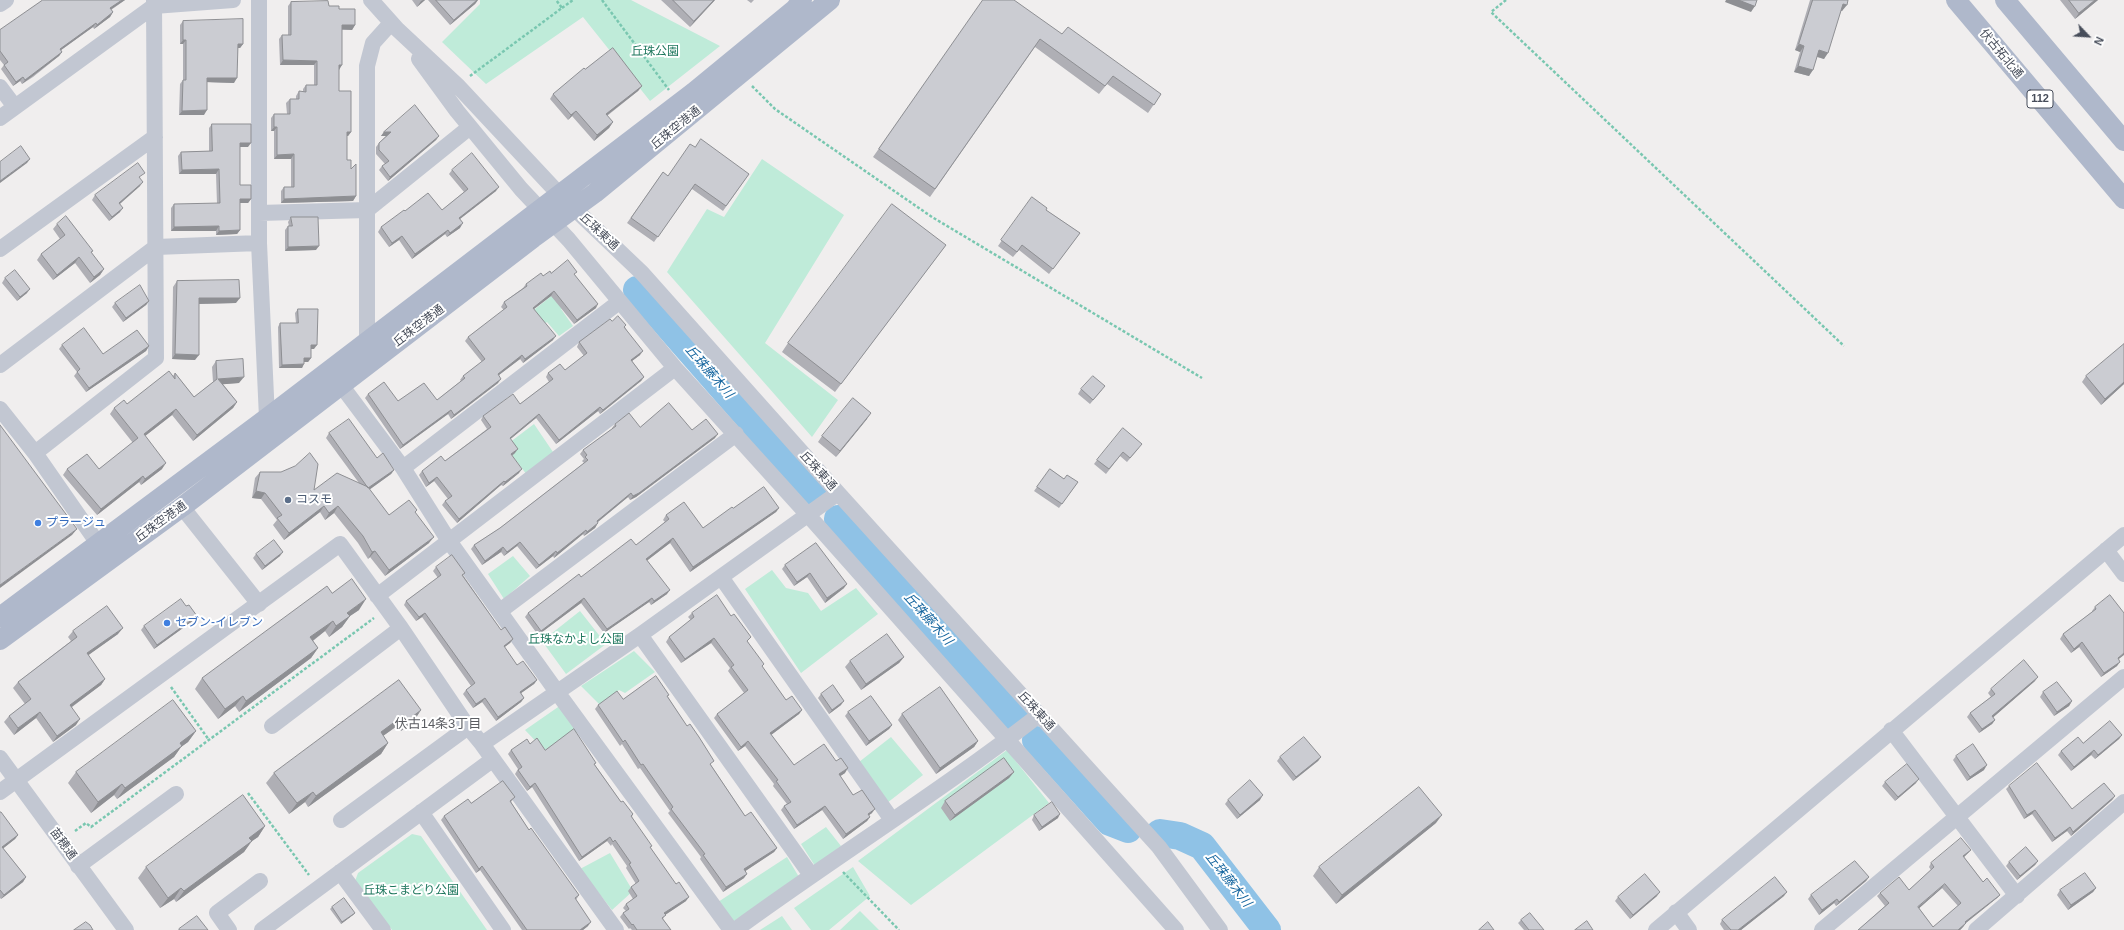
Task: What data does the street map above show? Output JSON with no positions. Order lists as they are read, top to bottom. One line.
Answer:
{"streets":{"main road":["伏古拓北通","112","丘珠空港通"],"street":["丘珠東通","苗穂通"]},"crossings":[["丘珠空港通","丘珠東通"]],"districts":["伏古14条3丁目"],"water":["丘珠藤木川"],"parks":["丘珠公園","丘珠なかよし公園","丘珠こまどり公園"],"places":["コスモ","プラージュ","セブン-イレブン"],"north":"bottom right"}
